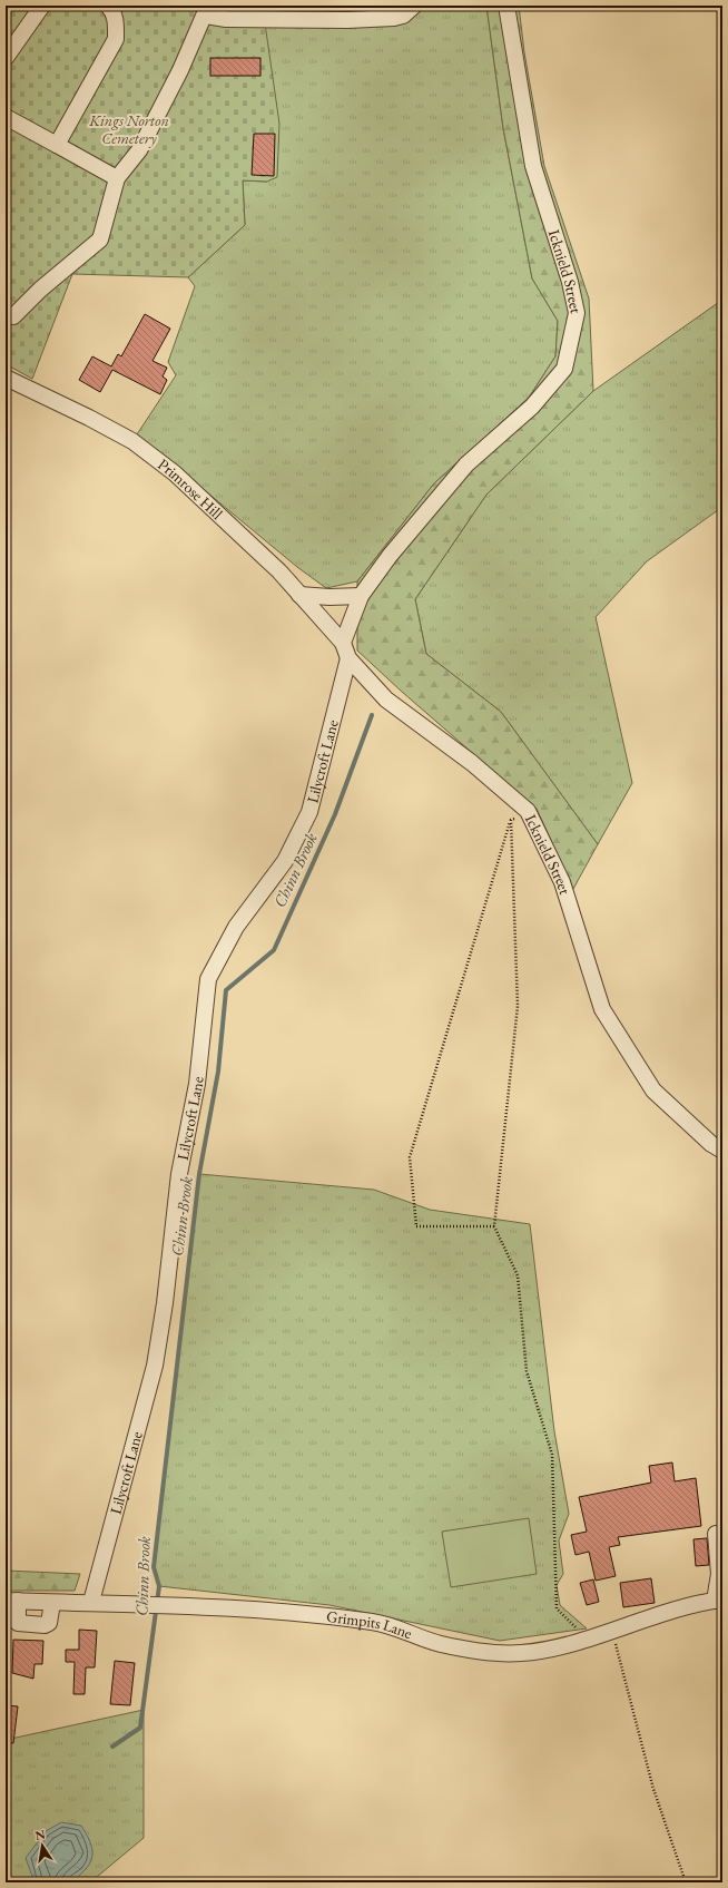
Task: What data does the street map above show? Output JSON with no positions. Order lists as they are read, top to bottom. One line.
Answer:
{"streets":{"street":["Icknield Street","Primrose Hill","Lilycroft Lane","Grimpits Lane"]},"crossings":[["Icknield Street","Primrose Hill"],["Icknield Street","Lilycroft Lane"],["Lilycroft Lane","Grimpits Lane"]],"water":["Chinn Brook"],"parks":["Kings Norton Cemetery"],"north":"top"}
